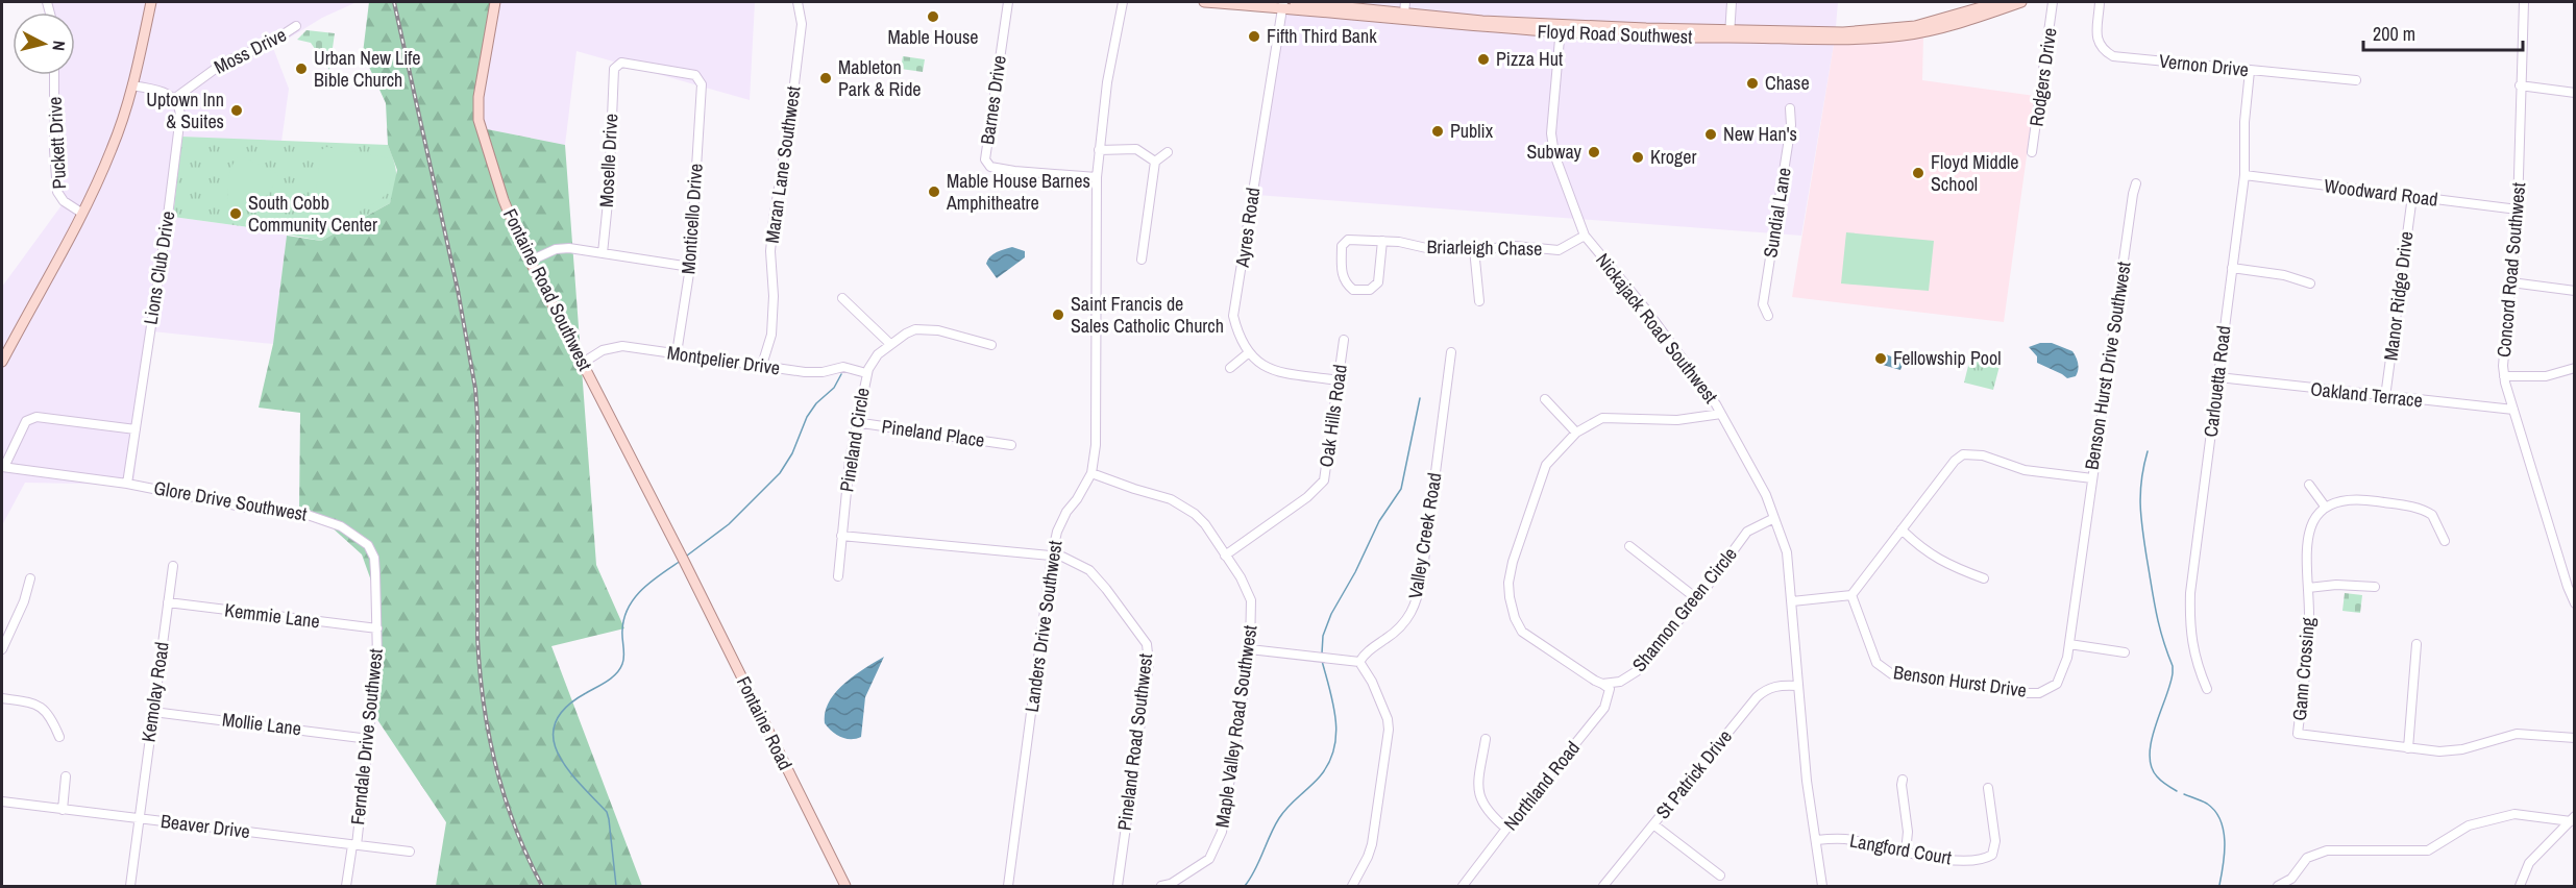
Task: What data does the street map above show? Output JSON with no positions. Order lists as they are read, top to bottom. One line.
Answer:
{"streets":{"main road":["Floyd Road Southwest","Fontaine Road Southwest","Fontaine Road"],"street":["Moss Drive","Vernon Drive","Rodgers Drive","Barnes Drive","Puckett Drive","Moselle Drive","Maran Lane Southwest","Woodward Road","Sundial Lane","Monticello Drive","Ayres Road","Briarleigh Chase","Lions Club Drive","Concord Road Southwest","Manor Ridge Drive","Nickajack Road Southwest","Montpelier Drive","Benson Hurst Drive Southwest","Carlouetta Road","Oakland Terrace","Oak Hills Road","Pineland Place","Pineland Circle","Glore Drive Southwest","Valley Creek Road","Shannon Green Circle","Kemmie Lane","Landers Drive Southwest","Gann Crossing","Benson Hurst Drive","Kemolay Road","Mollie Lane","Maple Valley Road Southwest","Ferndale Drive Southwest","Pineland Road Southwest","St Patrick Drive","Northland Road","Beaver Drive","Langford Court"]},"crossings":[["Floyd Road Southwest","Ayres Road"],["Floyd Road Southwest","Nickajack Road Southwest"],["Moss Drive","Lions Club Drive"],["Vernon Drive","Carlouetta Road"],["Barnes Drive","Landers Drive Southwest"],["Moselle Drive","Monticello Drive"],["Maran Lane Southwest","Montpelier Drive"],["Woodward Road","Concord Road Southwest"],["Woodward Road","Manor Ridge Drive"],["Woodward Road","Carlouetta Road"],["Monticello Drive","Montpelier Drive"],["Briarleigh Chase","Nickajack Road Southwest"],["Lions Club Drive","Glore Drive Southwest"],["Concord Road Southwest","Oakland Terrace"],["Fontaine Road Southwest","Montpelier Drive"],["Fontaine Road Southwest","Fontaine Road"],["Manor Ridge Drive","Oakland Terrace"],["Nickajack Road Southwest","Shannon Green Circle"],["Nickajack Road Southwest","St Patrick Drive"],["Nickajack Road Southwest","Langford Court"],["Montpelier Drive","Pineland Circle"],["Benson Hurst Drive Southwest","Benson Hurst Drive"],["Carlouetta Road","Oakland Terrace"],["Oak Hills Road","Maple Valley Road Southwest"],["Pineland Place","Pineland Circle"],["Pineland Circle","Pineland Road Southwest"],["Glore Drive Southwest","Kemmie Lane"],["Glore Drive Southwest","Ferndale Drive Southwest"],["Shannon Green Circle","Northland Road"],["Kemmie Lane","Kemolay Road"],["Kemmie Lane","Ferndale Drive Southwest"],["Landers Drive Southwest","Maple Valley Road Southwest"],["Landers Drive Southwest","Pineland Road Southwest"],["Kemolay Road","Mollie Lane"],["Kemolay Road","Beaver Drive"],["Mollie Lane","Ferndale Drive Southwest"],["Ferndale Drive Southwest","Beaver Drive"]],"places":["Mable House","Fifth Third Bank","Pizza Hut","Urban New Life Bible Church","Mableton Park & Ride","Chase","Uptown Inn & Suites","Publix","New Han's","Subway","Kroger","Floyd Middle School","Mable House Barnes Amphitheatre","South Cobb Community Center","Saint Francis de Sales Catholic Church","Fellowship Pool"],"scale_bar":"200 m","north":"right"}
